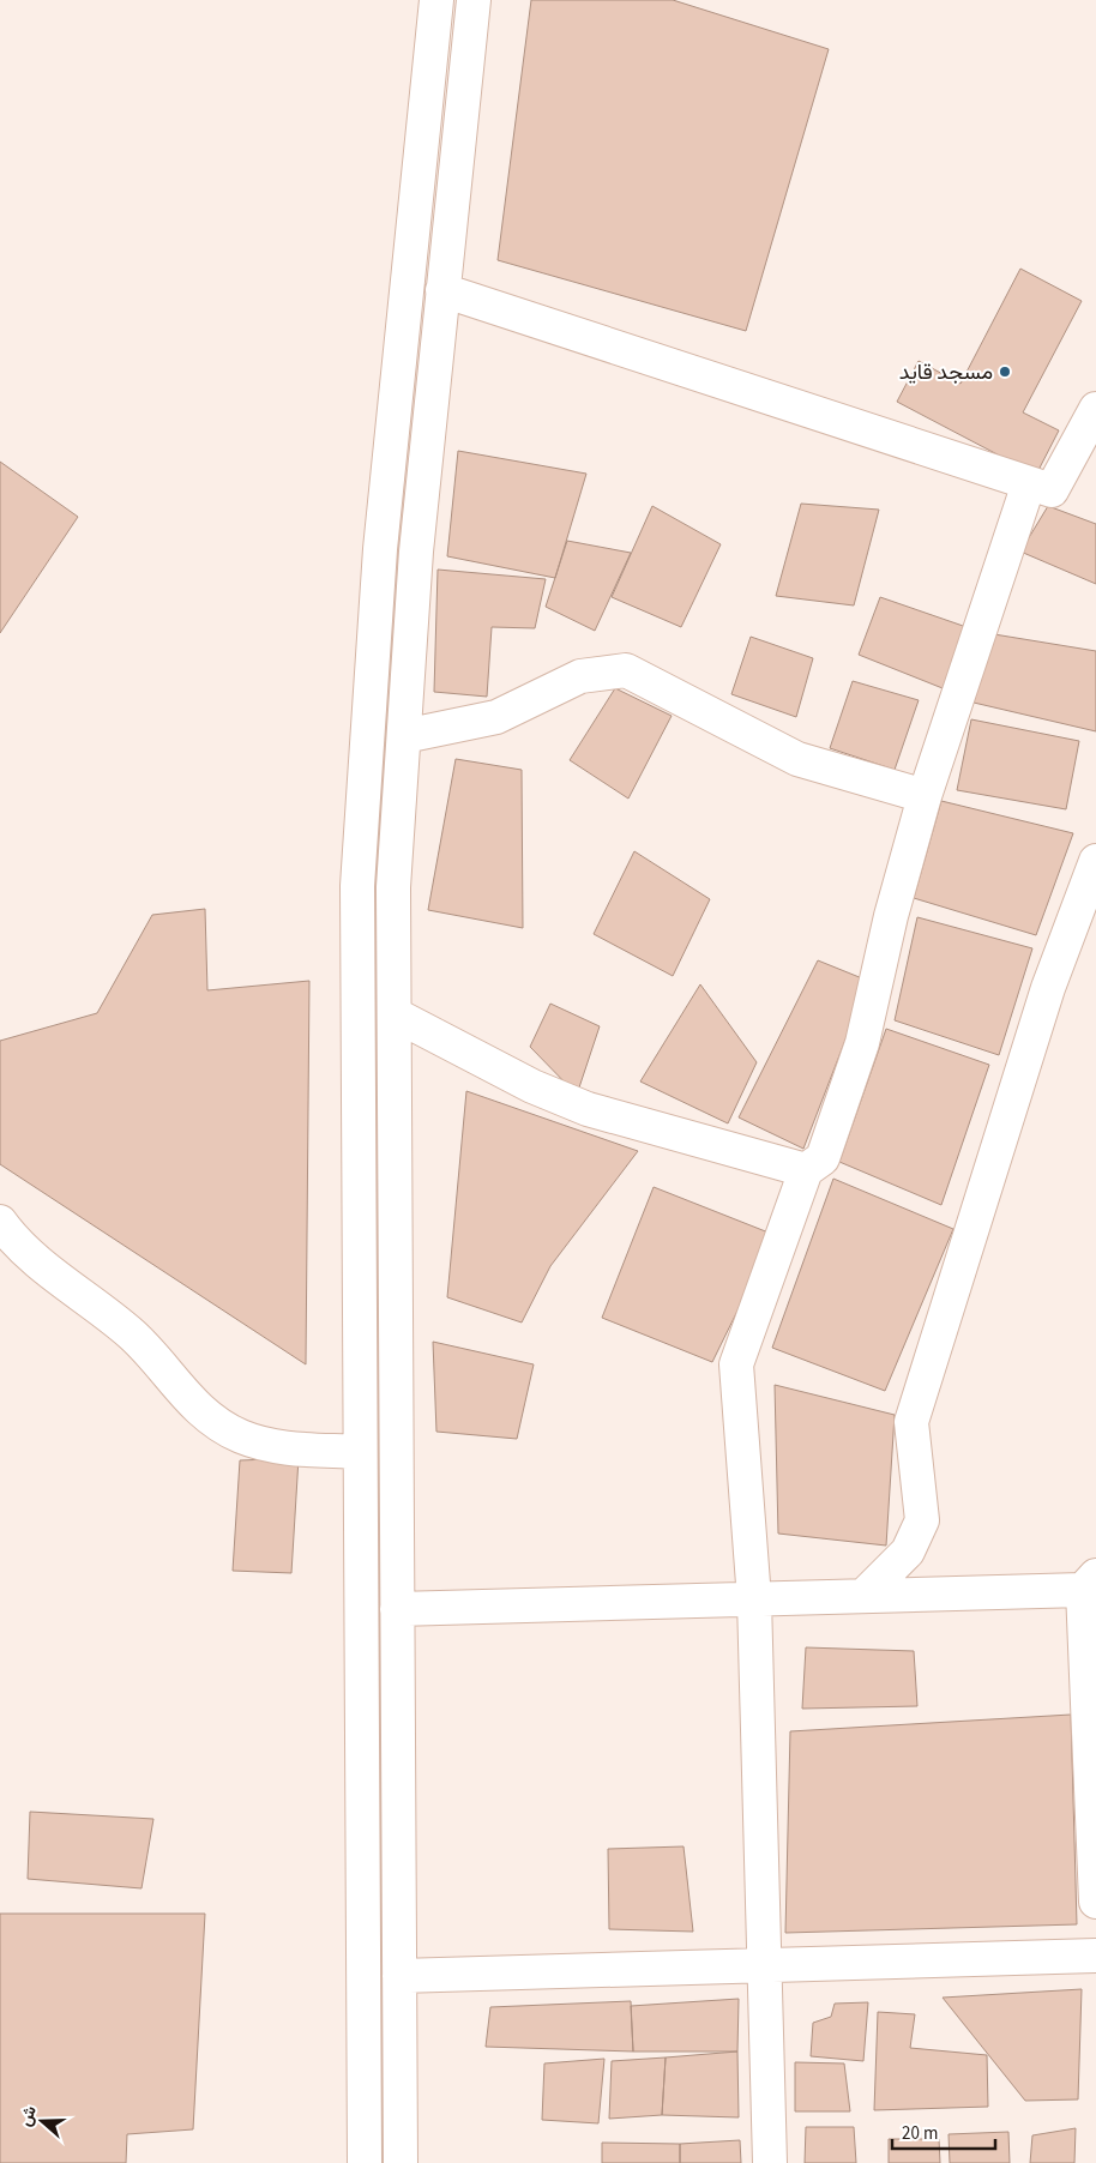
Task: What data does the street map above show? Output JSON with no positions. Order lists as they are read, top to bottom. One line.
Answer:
{"places":["مسجد قايد"],"scale_bar":"20 m","north":"left"}
